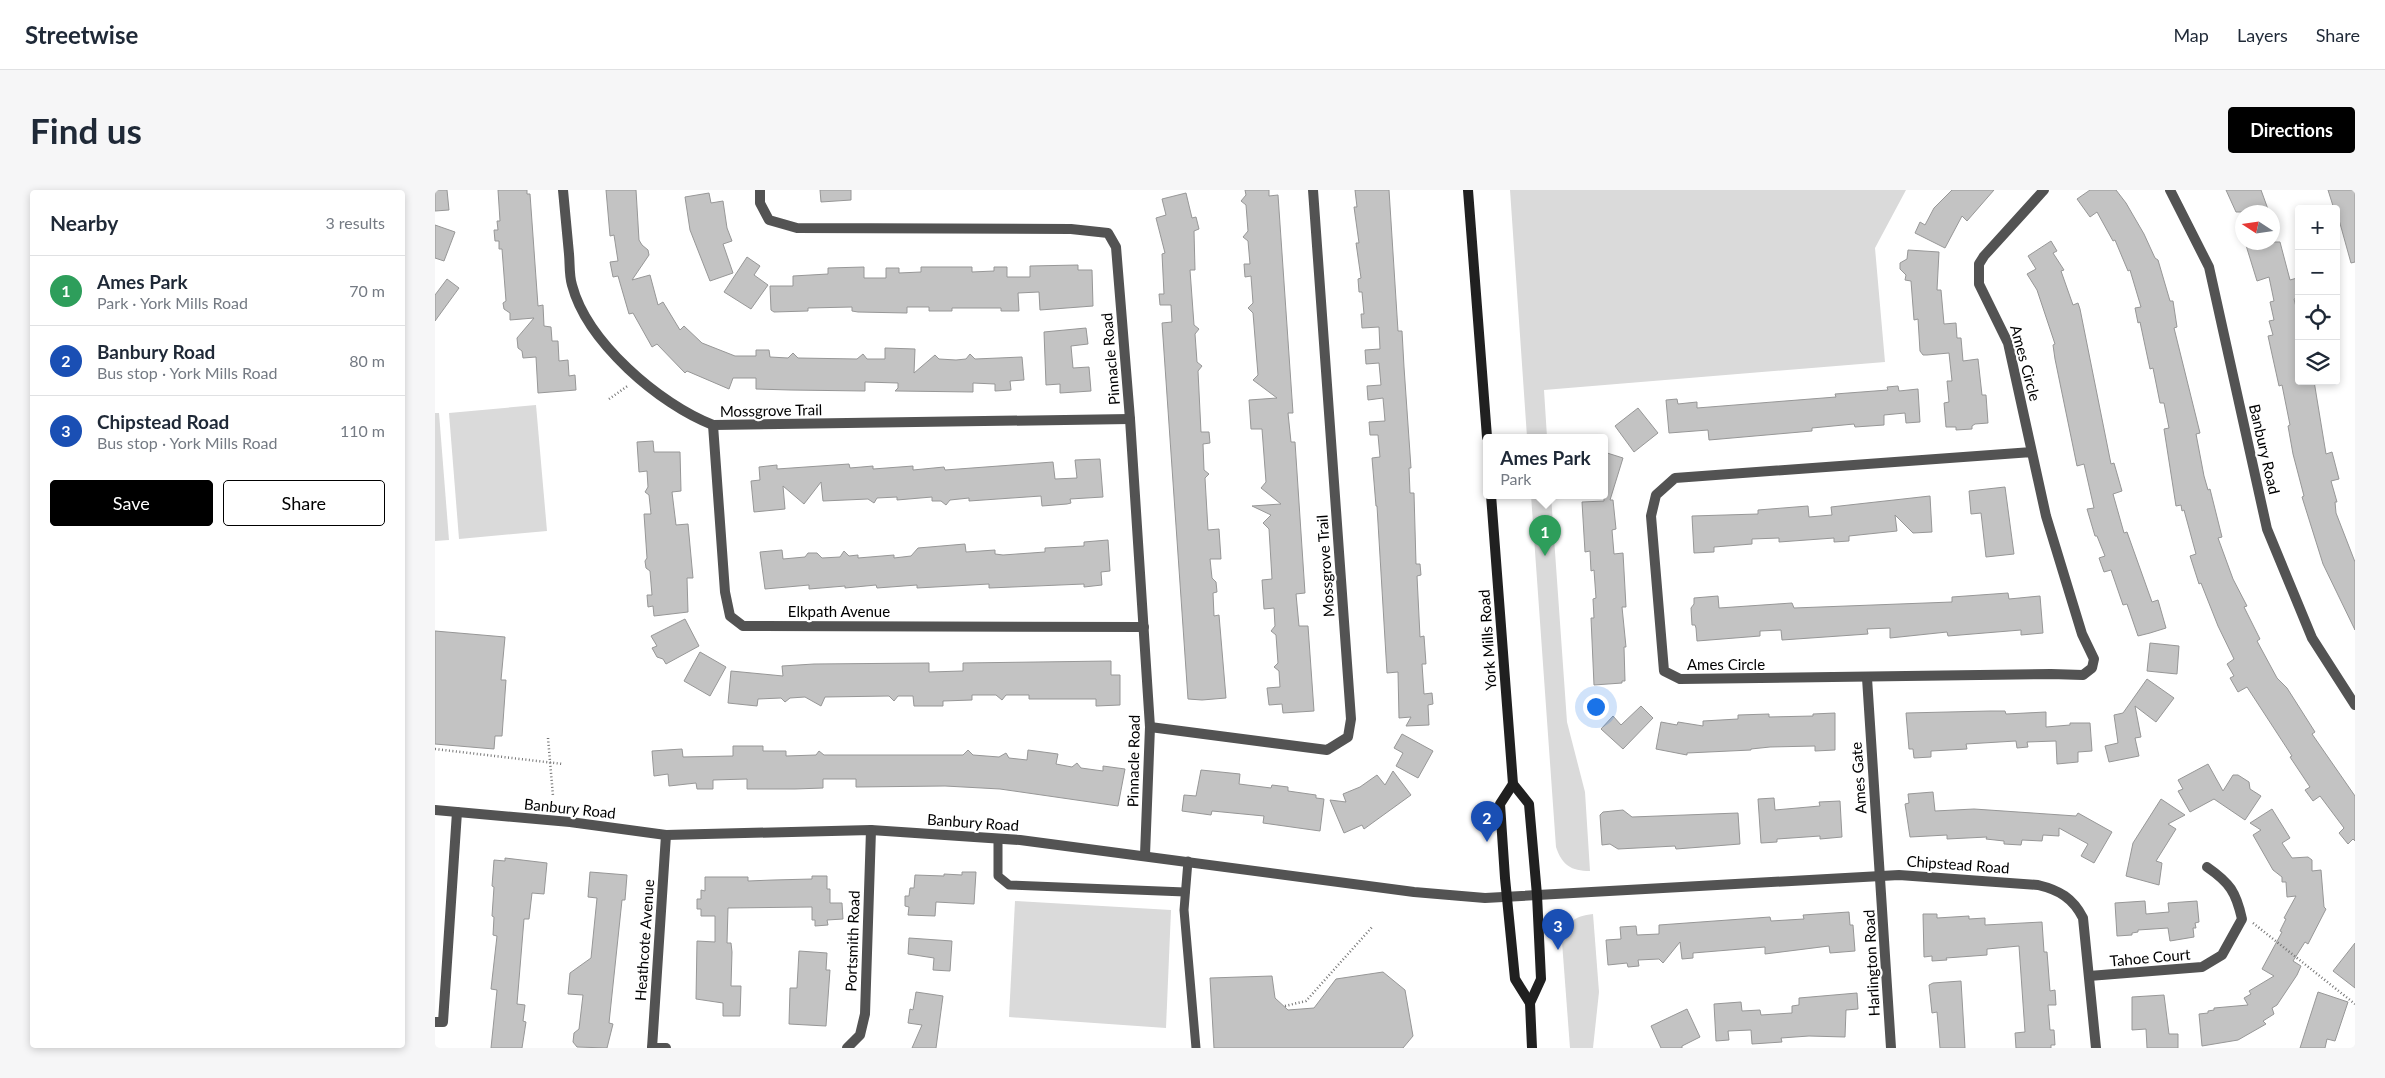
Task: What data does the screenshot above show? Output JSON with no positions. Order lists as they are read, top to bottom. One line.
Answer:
{"streets":{"main road":["York Mills Road"],"street":["Pinnacle Road","Ames Circle","Mossgrove Trail","Banbury Road","Elkpath Avenue","Ames Gate","Chipstead Road","Heathcote Avenue","Portsmith Road","Tahoe Court","Harlington Road"]},"crossings":[["Pinnacle Road","Mossgrove Trail"],["Pinnacle Road","Banbury Road"],["Pinnacle Road","Elkpath Avenue"],["Ames Circle","Ames Gate"],["Mossgrove Trail","Elkpath Avenue"],["Banbury Road","Chipstead Road"],["Banbury Road","Heathcote Avenue"],["Banbury Road","Portsmith Road"],["Ames Gate","Chipstead Road"],["Ames Gate","Harlington Road"],["Chipstead Road","Tahoe Court"],["Chipstead Road","Harlington Road"]],"north":"left","page":{"header":"Streetwise","nav":["Map","Layers","Share"],"buttons":["Directions",["Save","Share"]],"title":"Find us","heading":["Nearby","3 results"],"map_buttons":["+","−"],"list":[{"mark":"1","name":"Ames Park","note":"Park · York Mills Road","value":"70 m"},{"mark":"2","name":"Banbury Road","note":"Bus stop · York Mills Road","value":"80 m"},{"mark":"3","name":"Chipstead Road","note":"Bus stop · York Mills Road","value":"110 m"}],"popup":["Ames Park","Park"],"pins":["1","2","3"]}}
